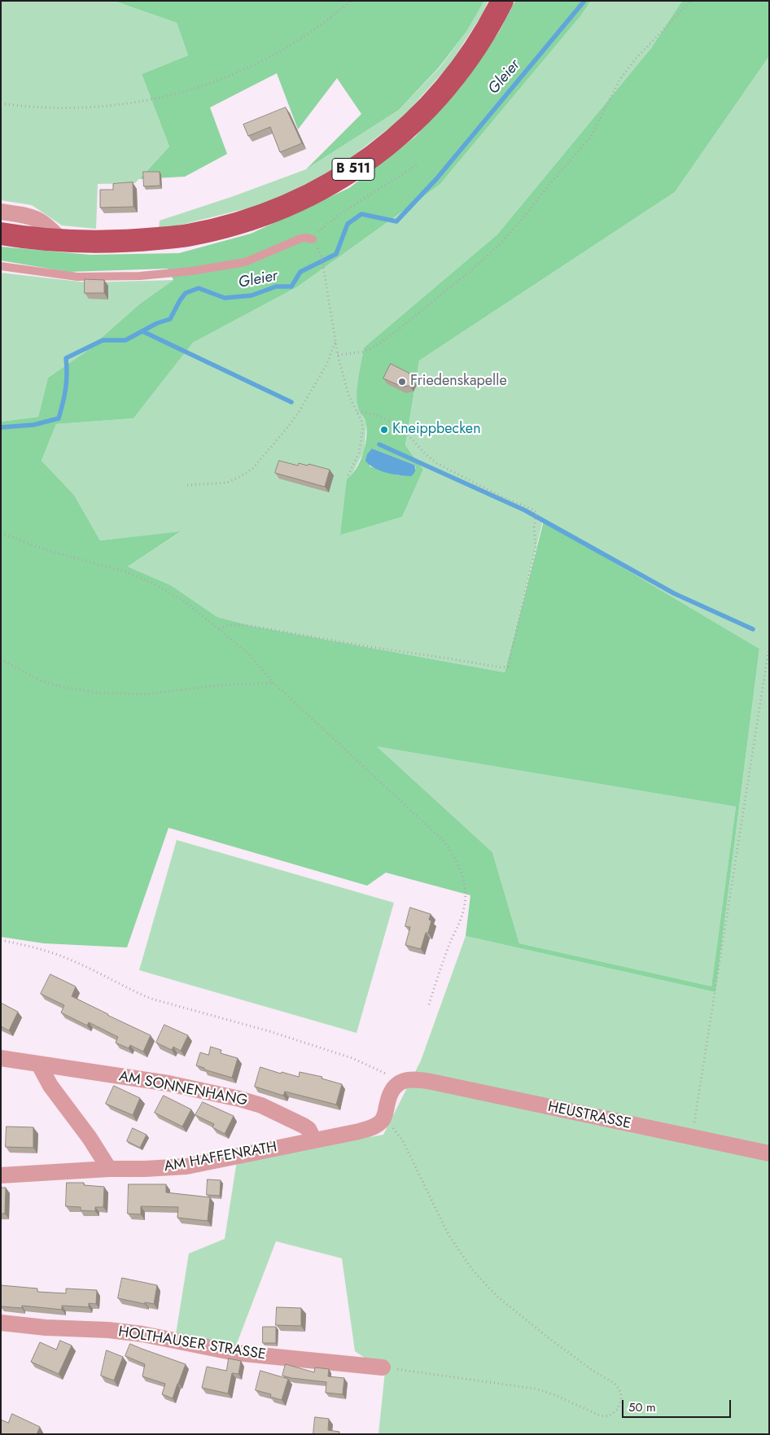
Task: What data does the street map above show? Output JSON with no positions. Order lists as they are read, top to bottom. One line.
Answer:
{"streets":{"main road":["B 511"],"street":["AM SONNENHANG","HEUSTRASSE","AM HAFFENRATH","HOLTHAUSER STRASSE"]},"crossings":[["AM SONNENHANG","AM HAFFENRATH"]],"water":["Gleier"],"places":["Friedenskapelle","Kneippbecken"],"scale_bar":"50 m"}
